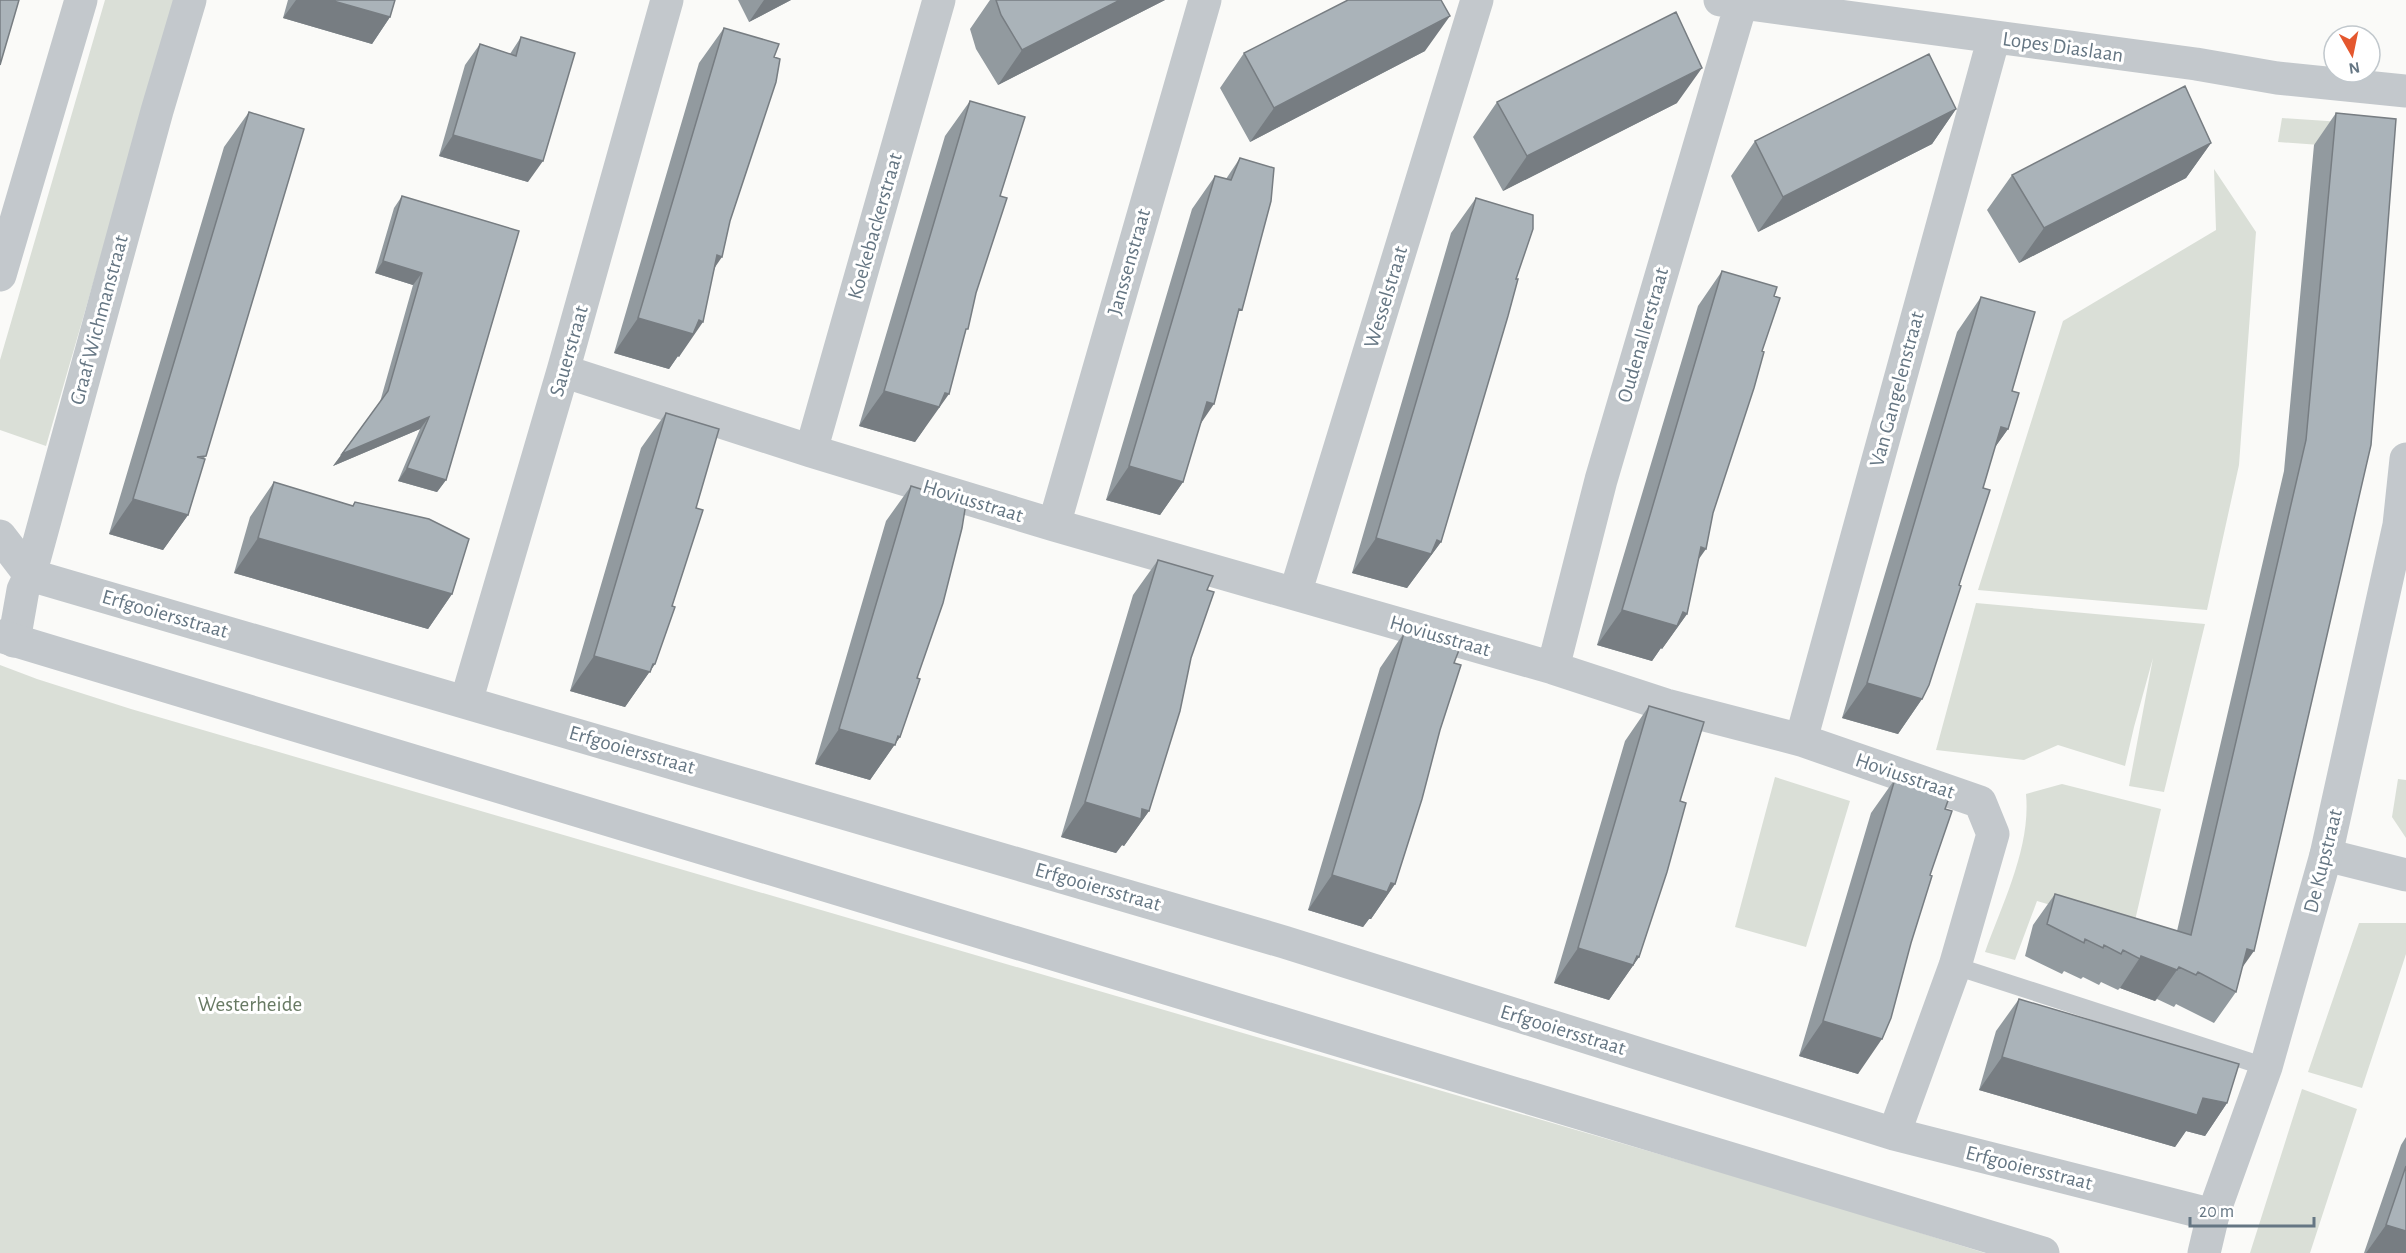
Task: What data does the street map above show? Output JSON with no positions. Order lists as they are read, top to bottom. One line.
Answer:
{"streets":{"street":["Lopes Diaslaan","Koekebackerstraat","Janssenstraat","Wesselstraat","Graaf Wichmanstraat","Oudenallerstraat","Sauerstraat","Van Gangelenstraat","Hoviusstraat","Erfgooiersstraat","De Kupstraat"]},"crossings":[["Lopes Diaslaan","Oudenallerstraat"],["Lopes Diaslaan","Van Gangelenstraat"],["Koekebackerstraat","Hoviusstraat"],["Janssenstraat","Hoviusstraat"],["Wesselstraat","Hoviusstraat"],["Graaf Wichmanstraat","Erfgooiersstraat"],["Oudenallerstraat","Hoviusstraat"],["Sauerstraat","Hoviusstraat"],["Sauerstraat","Erfgooiersstraat"],["Van Gangelenstraat","Hoviusstraat"],["Hoviusstraat","Erfgooiersstraat"],["Erfgooiersstraat","De Kupstraat"]],"parks":["Westerheide"],"scale_bar":"20 m","north":"bottom"}
